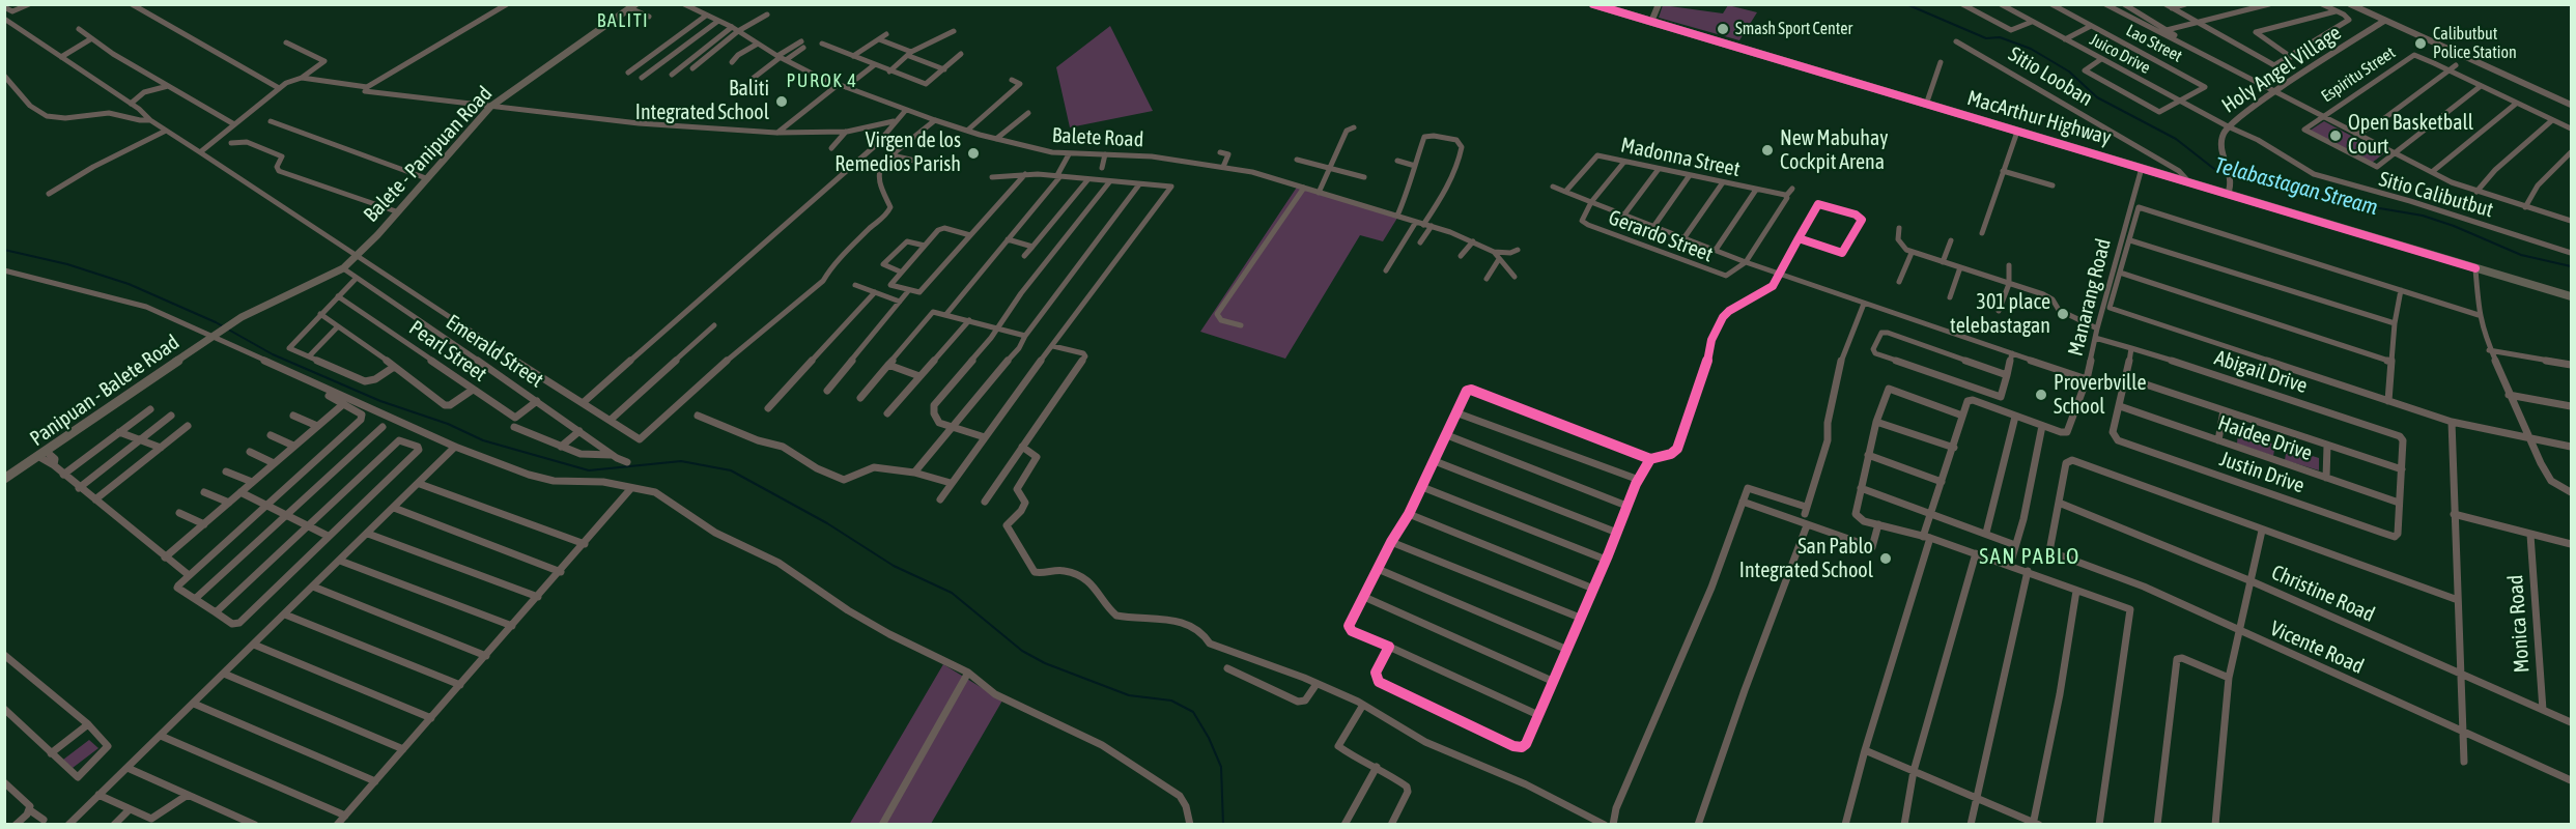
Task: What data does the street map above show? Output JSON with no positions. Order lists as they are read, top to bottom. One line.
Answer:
{"streets":{"highway":["MacArthur Highway"],"main road":["Balete - Panipuan Road","Panipuan - Balete Road"],"street":["Lao Street","Juico Drive","Holy Angel Village","Espiritu Street","Sitio Looban","Balete Road","Madonna Street","Sitio Calibutbut","Gerardo Street","Manarang Road","Pearl Street","Emerald Street","Abigail Drive","Haidee Drive","Justin Drive","Christine Road","Monica Road","Vicente Road"]},"crossings":[["Lao Street","Juico Drive"],["Juico Drive","Holy Angel Village"],["Juico Drive","Sitio Calibutbut"],["Holy Angel Village","MacArthur Highway"],["Holy Angel Village","Sitio Calibutbut"],["Sitio Looban","MacArthur Highway"],["MacArthur Highway","Manarang Road"],["Balete - Panipuan Road","Emerald Street"],["Balete - Panipuan Road","Panipuan - Balete Road"],["Manarang Road","Abigail Drive"],["Pearl Street","Emerald Street"],["Haidee Drive","Justin Drive"],["Christine Road","Monica Road"],["Christine Road","Vicente Road"]],"districts":["BALITI","PUROK 4","SAN PABLO"],"water":["Telabastagan Stream"],"places":["Smash Sport Center","Calibutbut Police Station","Baliti Integrated School","Open Basketball Court","New Mabuhay Cockpit Arena","Virgen de los Remedios Parish","301 place telebastagan","Proverbville School","San Pablo Integrated School"]}
